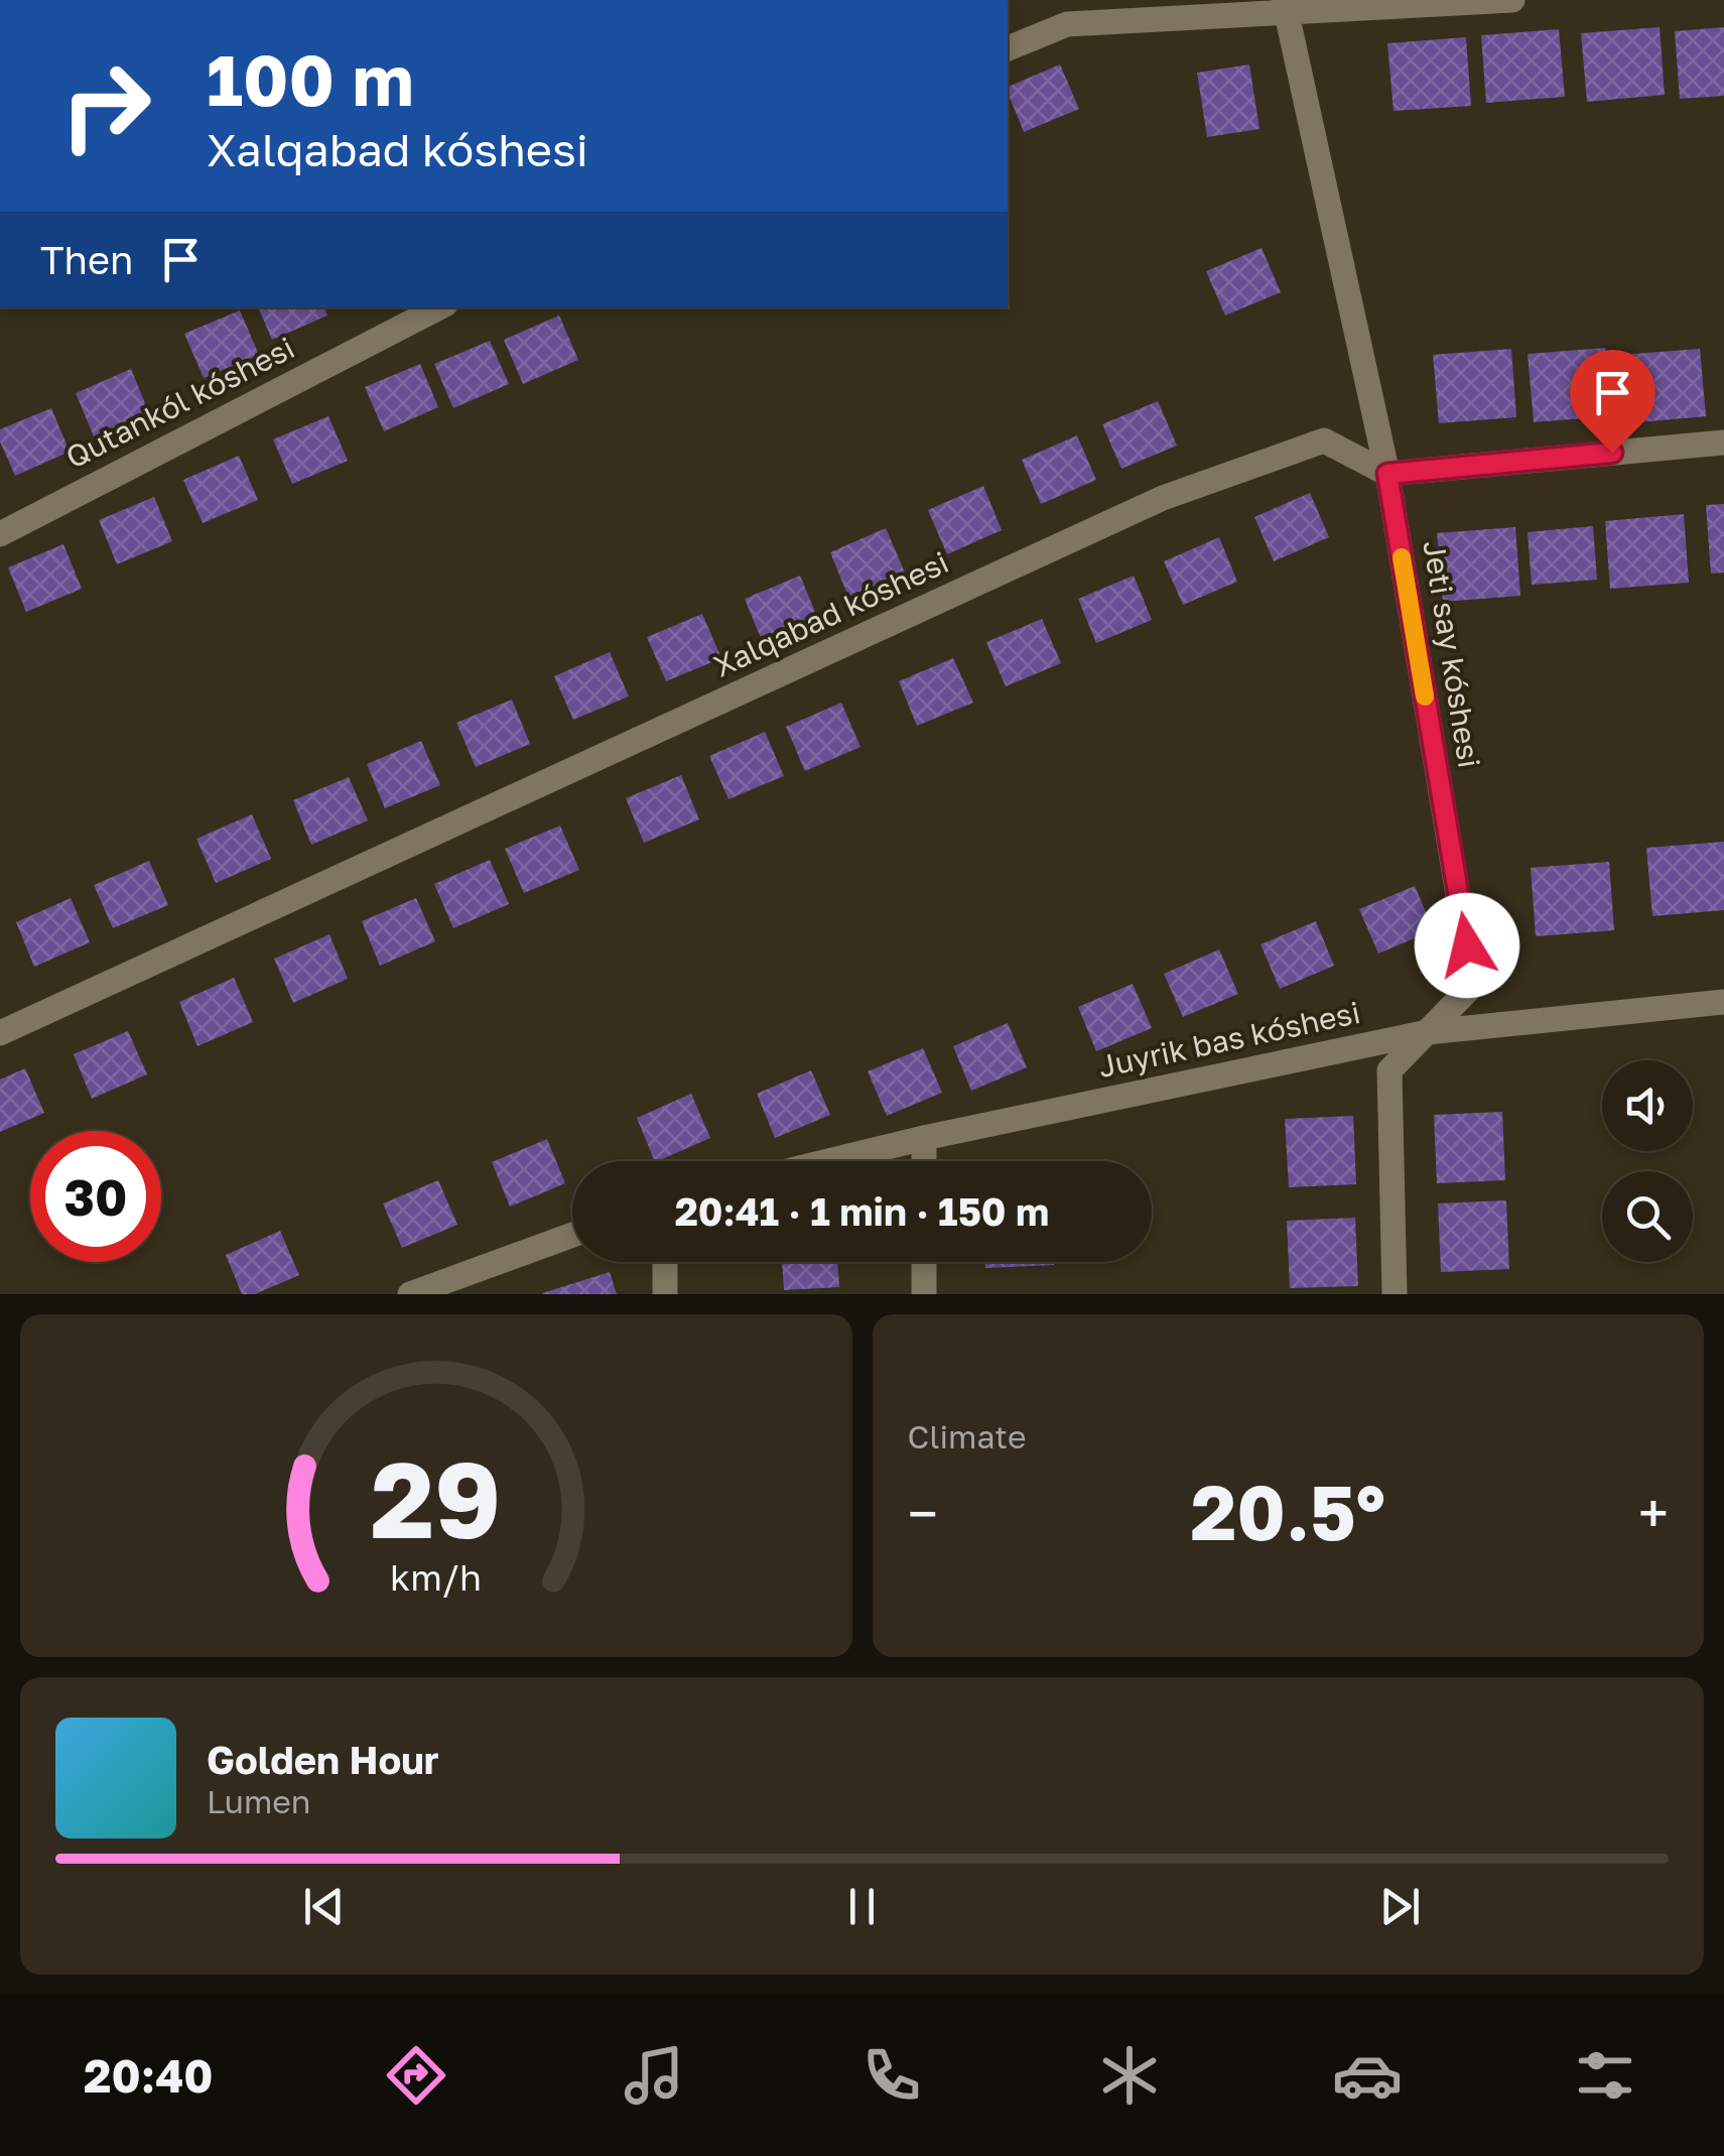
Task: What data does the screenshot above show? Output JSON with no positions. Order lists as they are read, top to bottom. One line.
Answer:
{"streets":{"street":["Qutankól kóshesi","Xalqabad kóshesi","Jeti say kóshesi","Juyrik bas kóshesi"]},"crossings":[["Xalqabad kóshesi","Jeti say kóshesi"],["Jeti say kóshesi","Juyrik bas kóshesi"]],"page":{"turn":["100 m","Xalqabad kóshesi"],"then":"Then","limit":"30","trip":"20:41 · 1 min · 150 m","tile":"Climate","heat":["−","20.5°","+"],"song":["Golden Hour","Lumen"],"tabs":"20:40","gauge":["29","km/h"]}}
